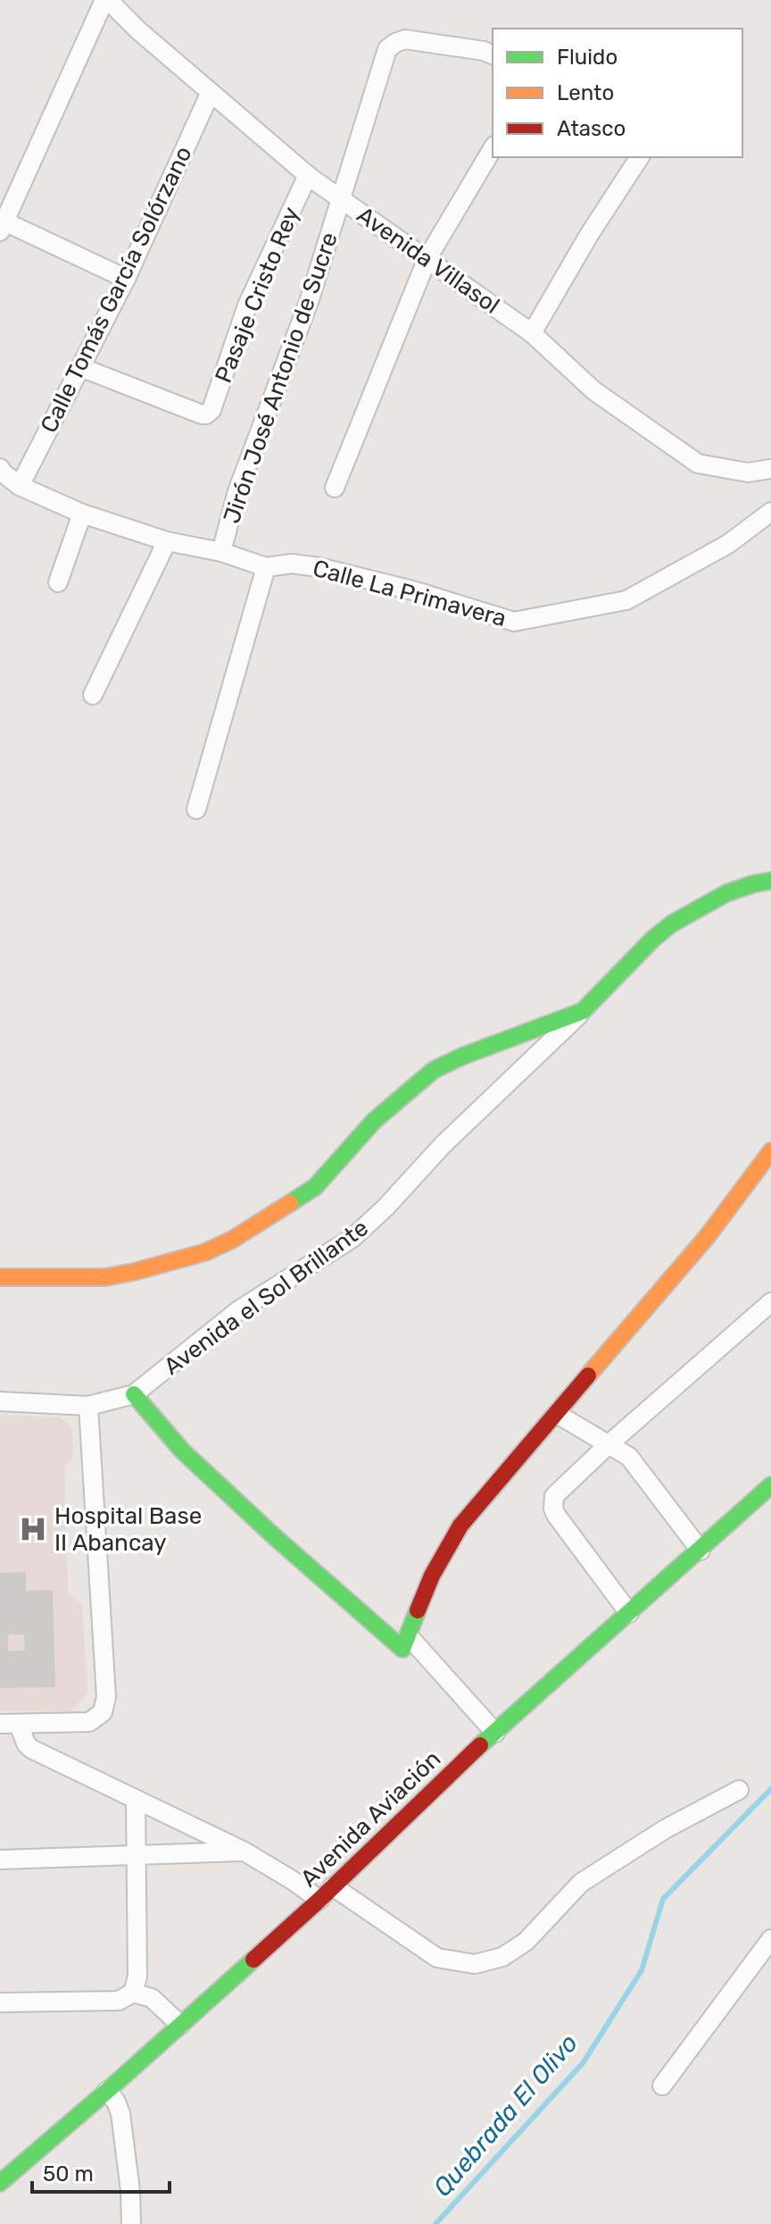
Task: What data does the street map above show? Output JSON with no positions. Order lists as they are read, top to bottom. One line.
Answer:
{"streets":{"street":["Avenida Villasol","Calle Tomás García Solórzano","Pasaje Cristo Rey","Jirón José Antonio de Sucre","Calle La Primavera","Avenida el Sol Brillante","Avenida Aviación"]},"crossings":[["Avenida Villasol","Calle Tomás García Solórzano"],["Avenida Villasol","Pasaje Cristo Rey"],["Avenida Villasol","Jirón José Antonio de Sucre"],["Calle Tomás García Solórzano","Pasaje Cristo Rey"],["Calle Tomás García Solórzano","Calle La Primavera"],["Jirón José Antonio de Sucre","Calle La Primavera"]],"water":["Quebrada El Olivo"],"places":{"hospital":["Hospital Base II Abancay"]},"legend":["Fluido","Lento","Atasco"],"scale_bar":"50 m"}
